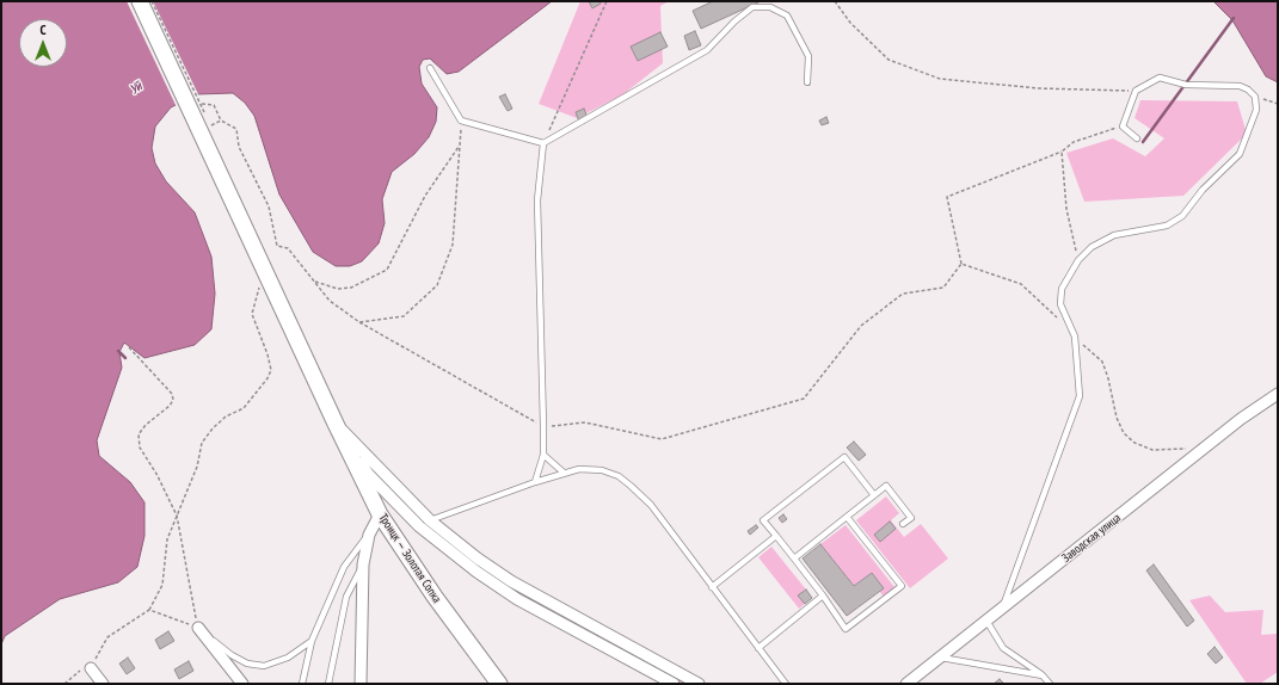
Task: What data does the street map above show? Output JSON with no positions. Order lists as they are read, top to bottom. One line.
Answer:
{"streets":{"street":["Заводская улица","Троицк — Золотая Сопка"]},"water":["Уй"],"north":"top"}
